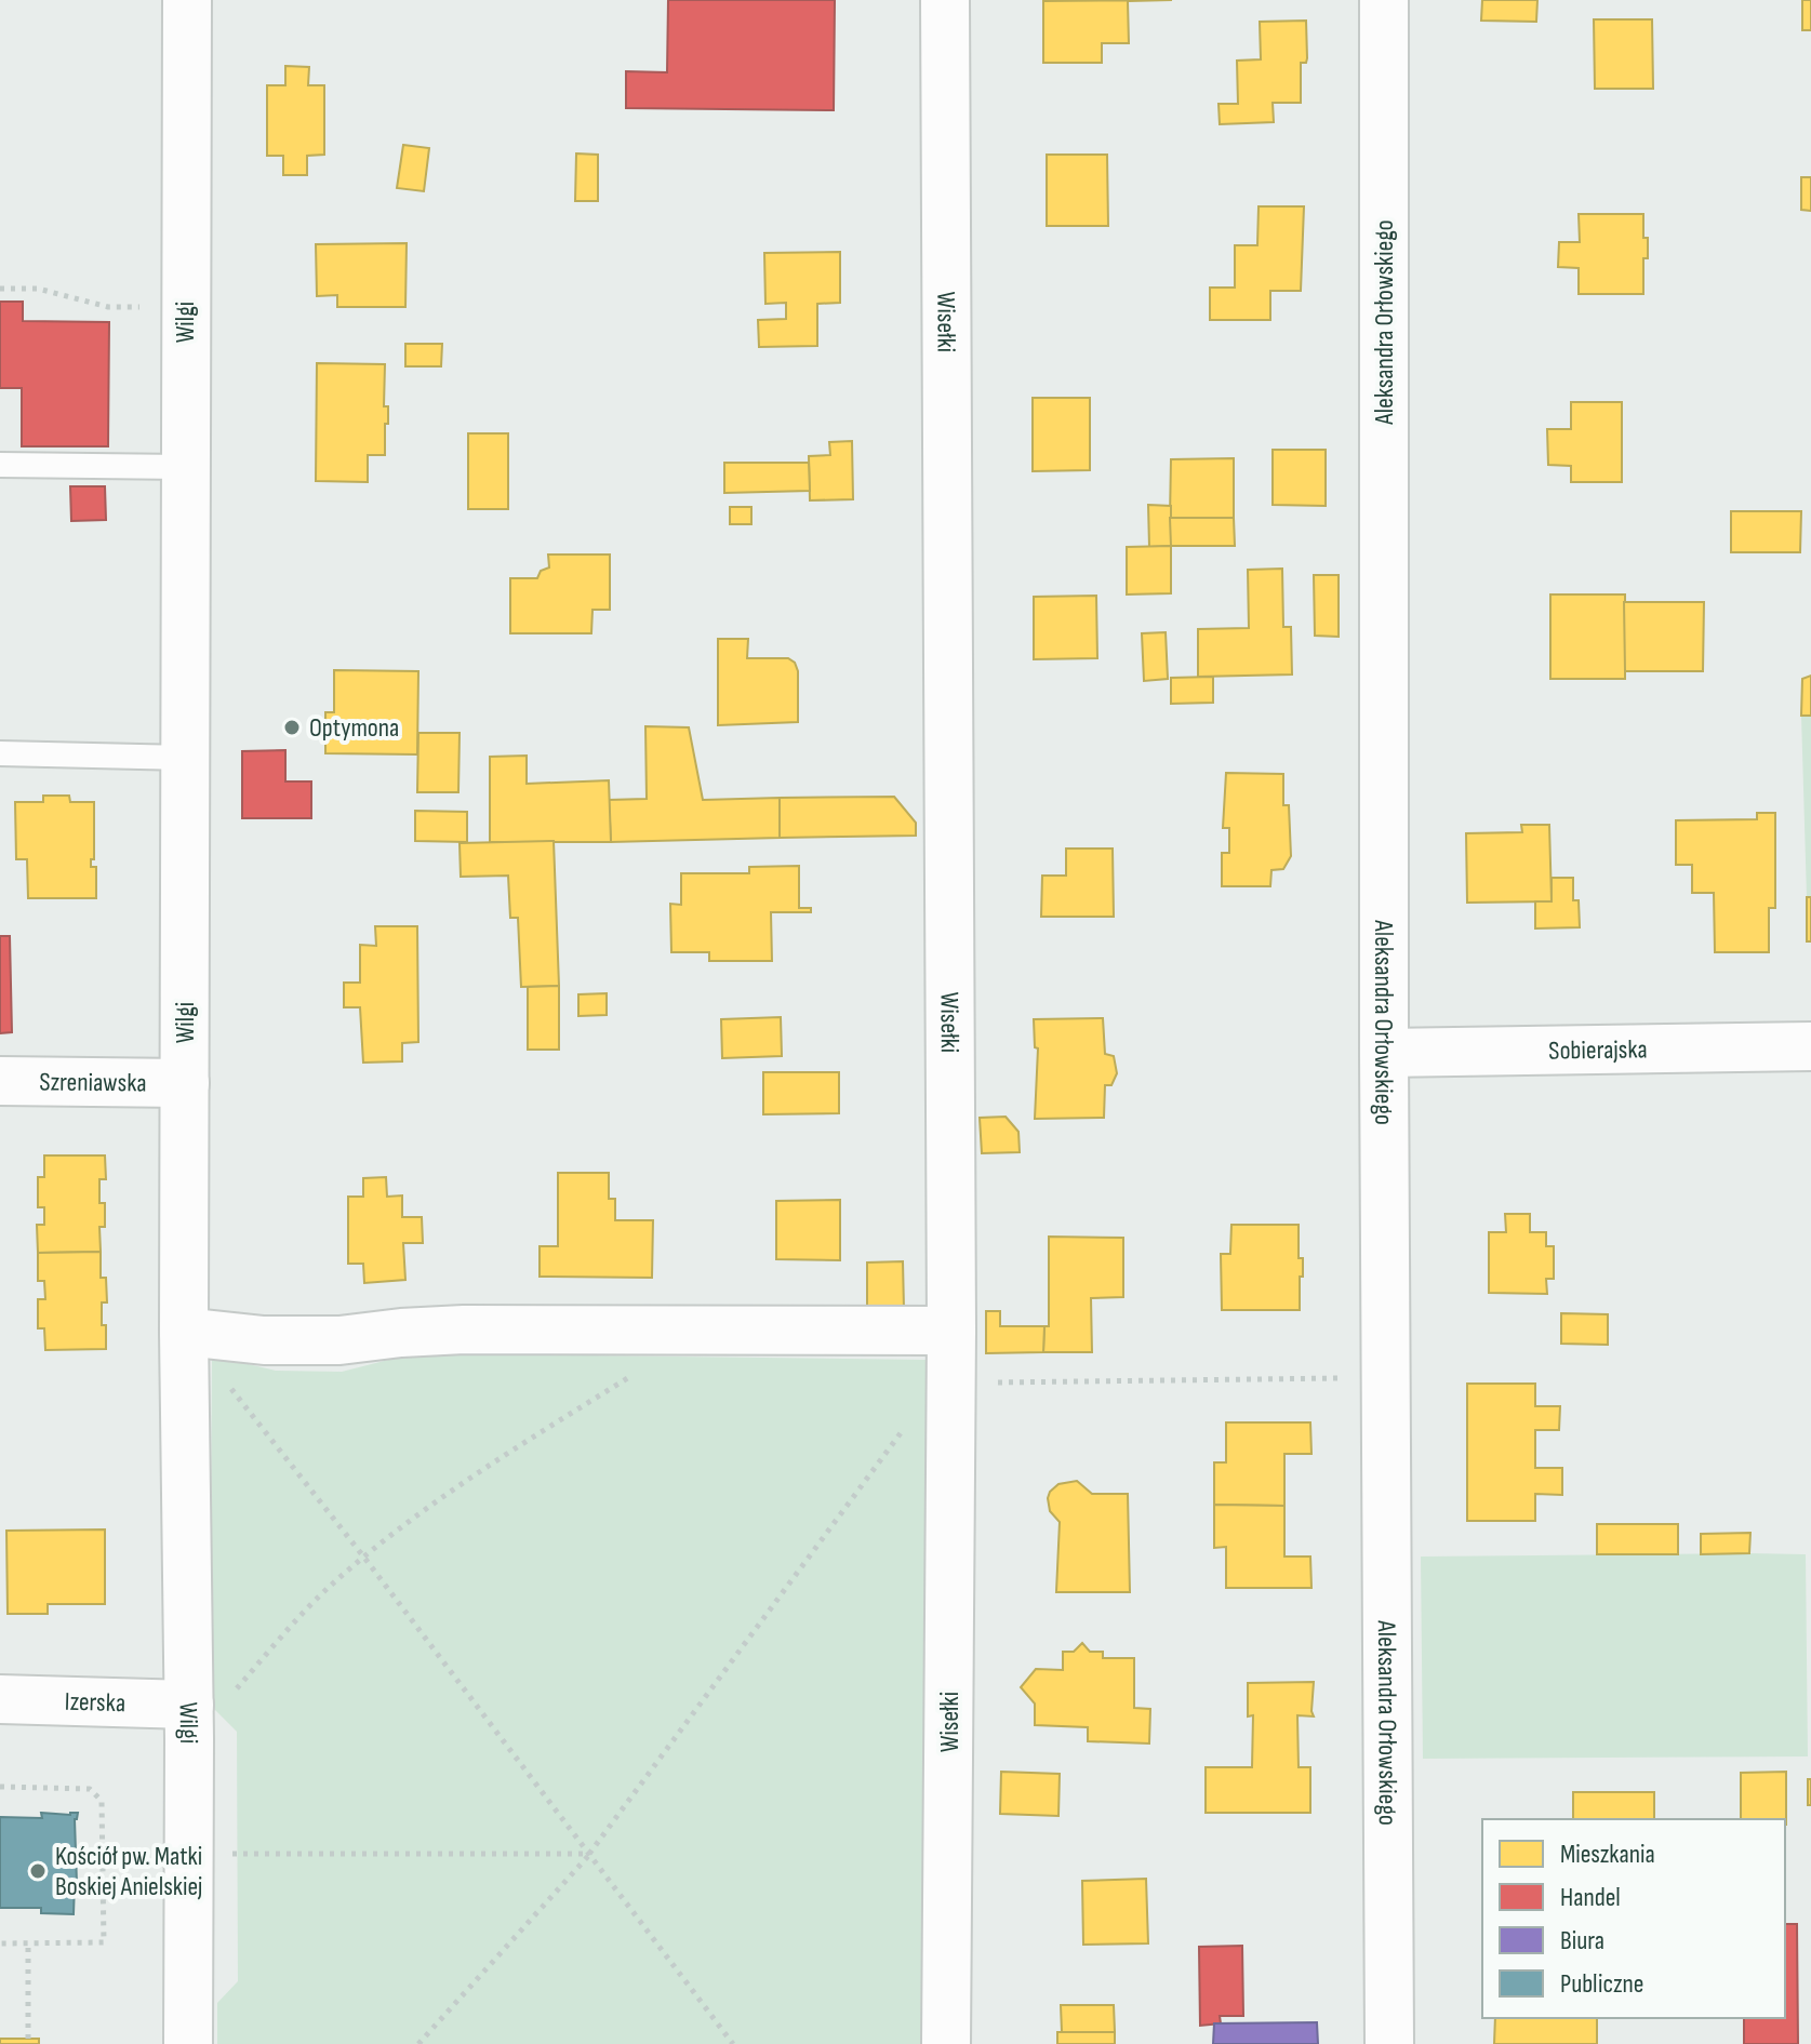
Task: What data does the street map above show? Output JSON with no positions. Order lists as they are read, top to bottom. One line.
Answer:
{"streets":{"street":["Wilgi","Wisełki","Aleksandra Orłowskiego","Sobierajska","Szreniawska","Izerska"]},"crossings":[["Wilgi","Szreniawska"],["Wilgi","Izerska"],["Aleksandra Orłowskiego","Sobierajska"]],"places":["Optymona","Kościół pw. Matki Boskiej Anielskiej"],"legend":["Mieszkania","Handel","Biura","Publiczne"]}
